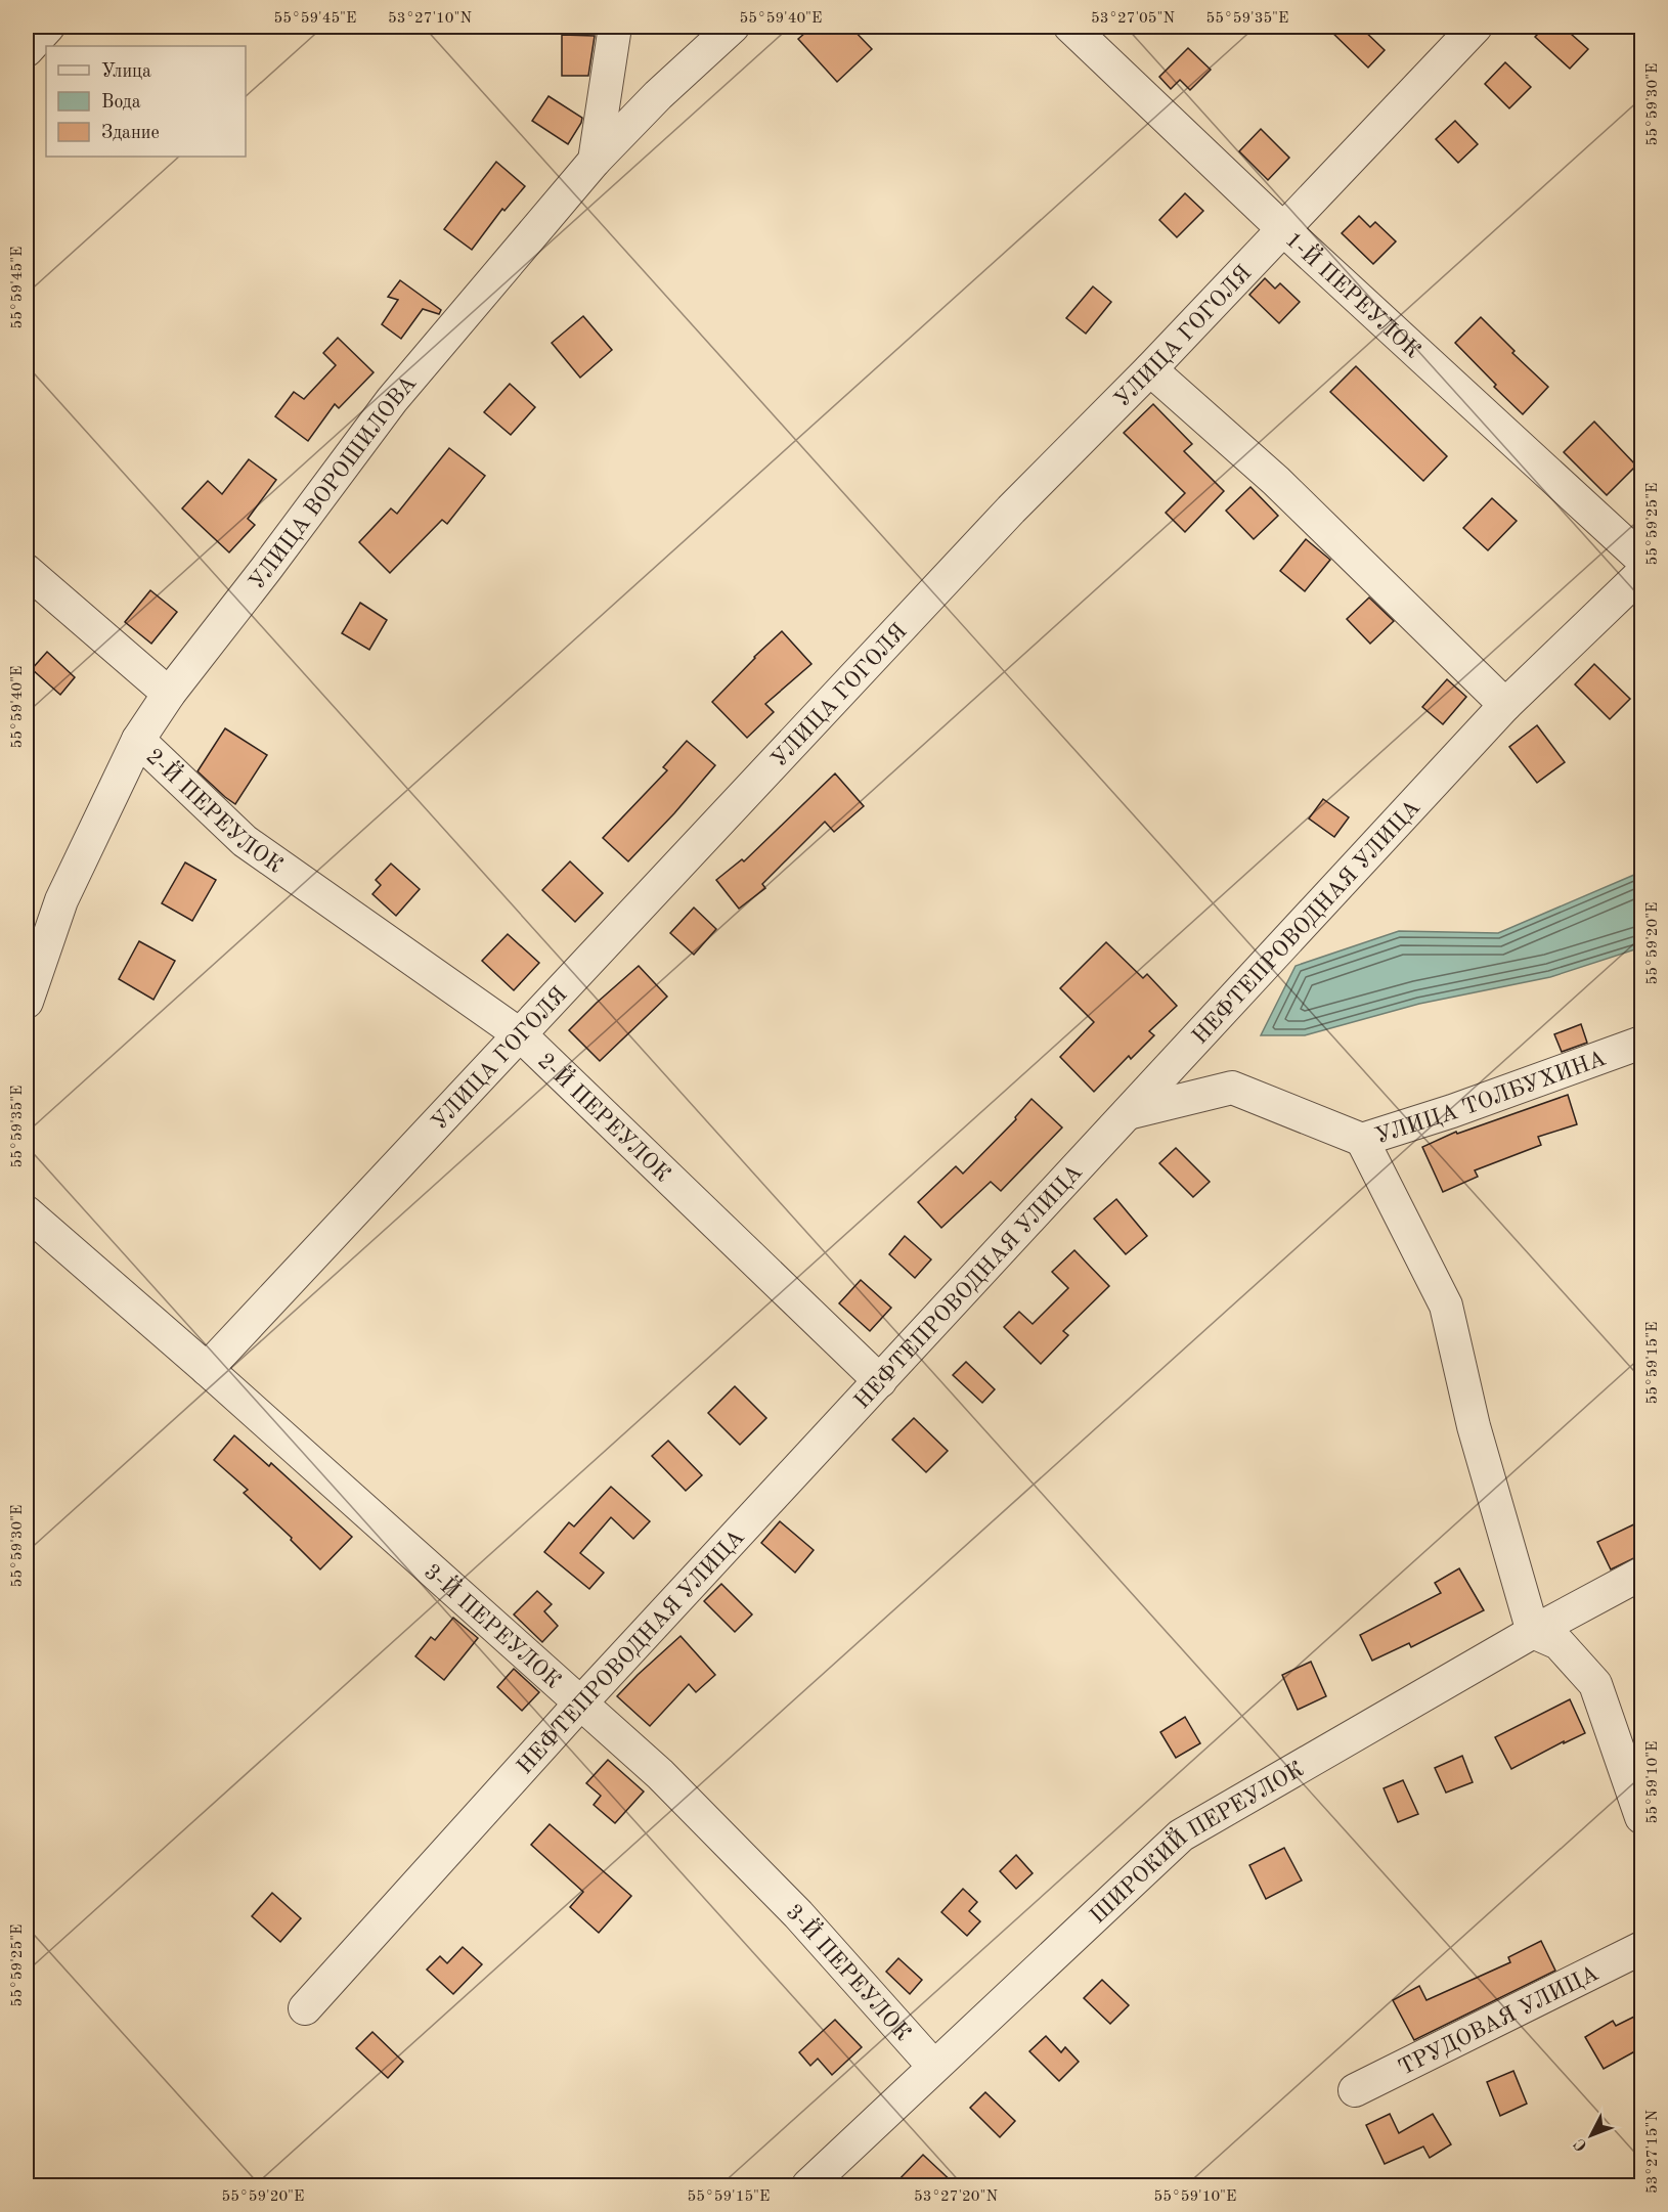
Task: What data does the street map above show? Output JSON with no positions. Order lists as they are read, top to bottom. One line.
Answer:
{"streets":{"street":["1-Й ПЕРЕУЛОК","УЛИЦА ГОГОЛЯ","УЛИЦА ВОРОШИЛОВА","2-Й ПЕРЕУЛОК","НЕФТЕПРОВОДНАЯ УЛИЦА","УЛИЦА ТОЛБУХИНА","3-Й ПЕРЕУЛОК","ШИРОКИЙ ПЕРЕУЛОК","ТРУДОВАЯ УЛИЦА"]},"crossings":[["1-Й ПЕРЕУЛОК","УЛИЦА ГОГОЛЯ"],["УЛИЦА ГОГОЛЯ","2-Й ПЕРЕУЛОК"],["УЛИЦА ГОГОЛЯ","3-Й ПЕРЕУЛОК"],["УЛИЦА ВОРОШИЛОВА","2-Й ПЕРЕУЛОК"],["2-Й ПЕРЕУЛОК","НЕФТЕПРОВОДНАЯ УЛИЦА"],["НЕФТЕПРОВОДНАЯ УЛИЦА","УЛИЦА ТОЛБУХИНА"],["НЕФТЕПРОВОДНАЯ УЛИЦА","3-Й ПЕРЕУЛОК"],["3-Й ПЕРЕУЛОК","ШИРОКИЙ ПЕРЕУЛОК"]],"legend":["Улица","Вода","Здание"],"north":"bottom left","coordinates":["55°59'45\"E","53°27'10\"N","55°59'40\"E","53°27'05\"N","55°59'35\"E","55°59'30\"E","55°59'25\"E","55°59'20\"E","55°59'15\"E","55°59'10\"E","53°27'15\"N","53°27'20\"N"]}
